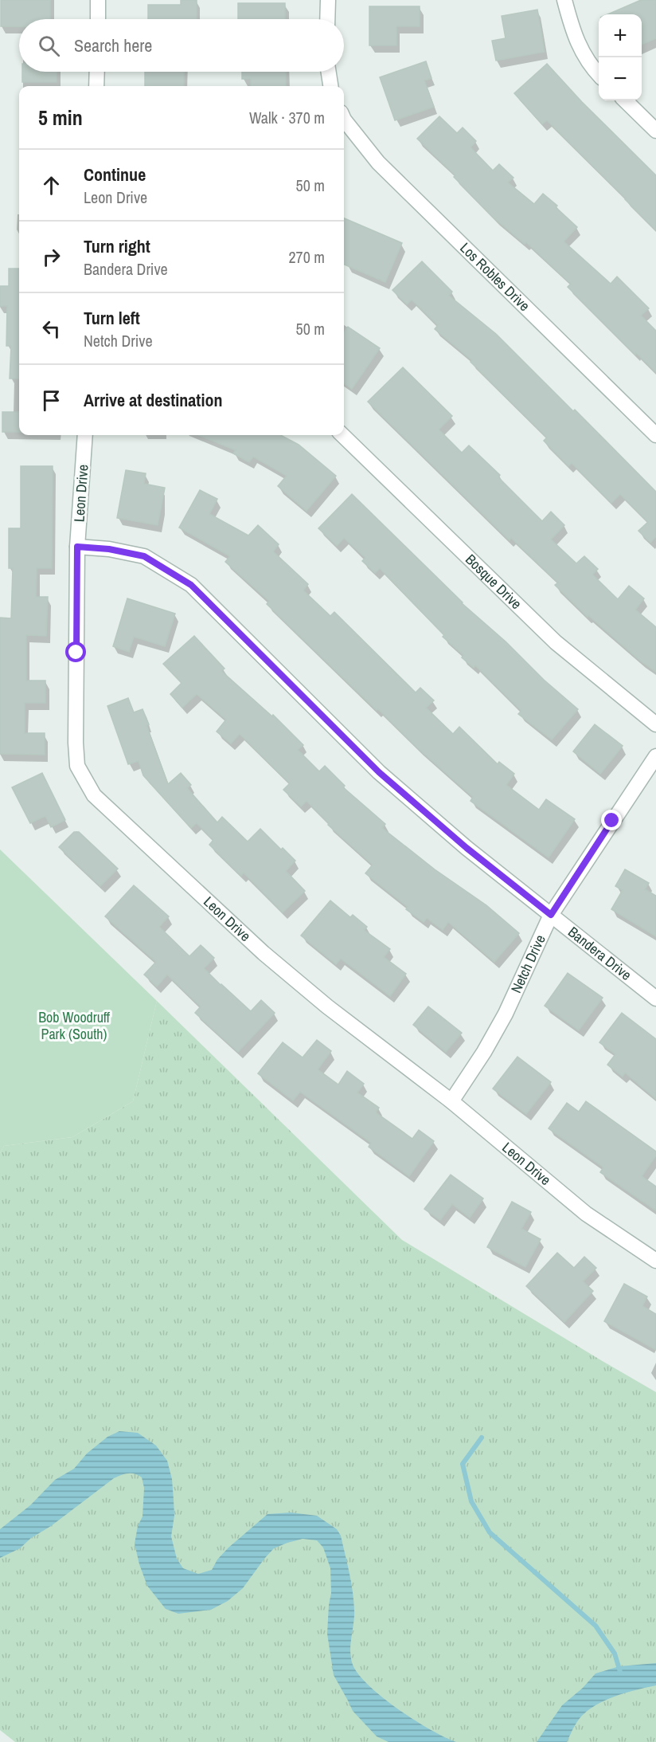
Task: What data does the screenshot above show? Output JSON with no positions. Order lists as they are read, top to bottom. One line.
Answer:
{"streets":{"street":["Los Robles Drive","Leon Drive","Bosque Drive","Bandera Drive","Netch Drive"]},"crossings":[["Leon Drive","Bandera Drive"],["Leon Drive","Netch Drive"],["Bandera Drive","Netch Drive"]],"parks":["Bob Woodruff Park (South)"],"page":{"map_buttons":["+","−"],"search":"Search here","heading":["5 min","Walk · 370 m"],"list":[["Continue","Leon Drive","50 m"],["Turn right","Bandera Drive","270 m"],["Turn left","Netch Drive","50 m"],"Arrive at destination"]}}
